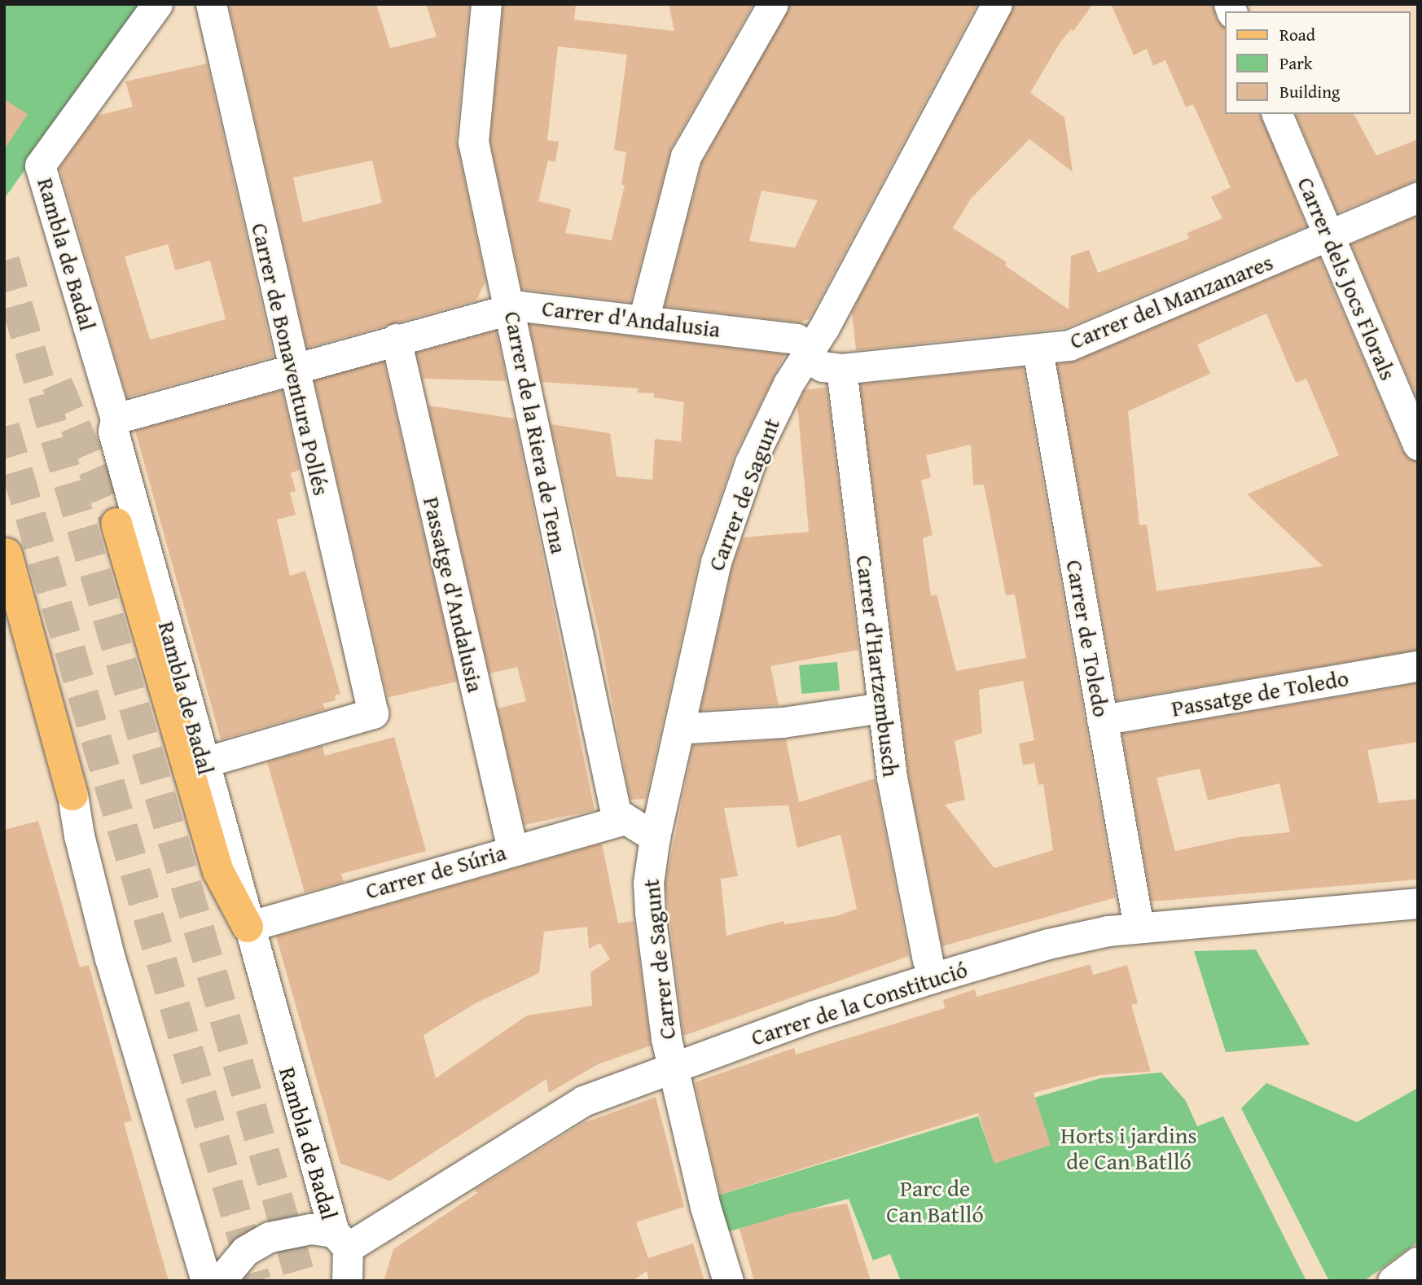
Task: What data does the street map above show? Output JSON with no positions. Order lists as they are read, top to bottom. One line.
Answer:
{"streets":{"street":["Rambla de Badal","Carrer dels Jocs Florals","Carrer del Manzanares","Carrer d'Andalusia","Carrer de Bonaventura Pollés","Carrer de la Riera de Tena","Carrer de Sagunt","Passatge d'Andalusia","Carrer de Toledo","Carrer d'Hartzembusch","Passatge de Toledo","Carrer de Súria","Carrer de la Constitució"]},"crossings":[["Rambla de Badal","Carrer d'Andalusia"],["Rambla de Badal","Carrer de Bonaventura Pollés"],["Rambla de Badal","Carrer de Súria"],["Rambla de Badal","Carrer de la Constitució"],["Carrer dels Jocs Florals","Carrer del Manzanares"],["Carrer del Manzanares","Carrer d'Andalusia"],["Carrer del Manzanares","Carrer de Sagunt"],["Carrer del Manzanares","Carrer de Toledo"],["Carrer del Manzanares","Carrer d'Hartzembusch"],["Carrer d'Andalusia","Carrer de Bonaventura Pollés"],["Carrer d'Andalusia","Carrer de la Riera de Tena"],["Carrer d'Andalusia","Carrer de Sagunt"],["Carrer d'Andalusia","Passatge d'Andalusia"],["Carrer de la Riera de Tena","Carrer de Súria"],["Carrer de Sagunt","Carrer de la Constitució"],["Passatge d'Andalusia","Carrer de Súria"],["Carrer de Toledo","Passatge de Toledo"],["Carrer de Toledo","Carrer de la Constitució"]],"parks":["Horts i jardins de Can Batlló","Parc de Can Batlló"],"legend":["Road","Park","Building"]}
